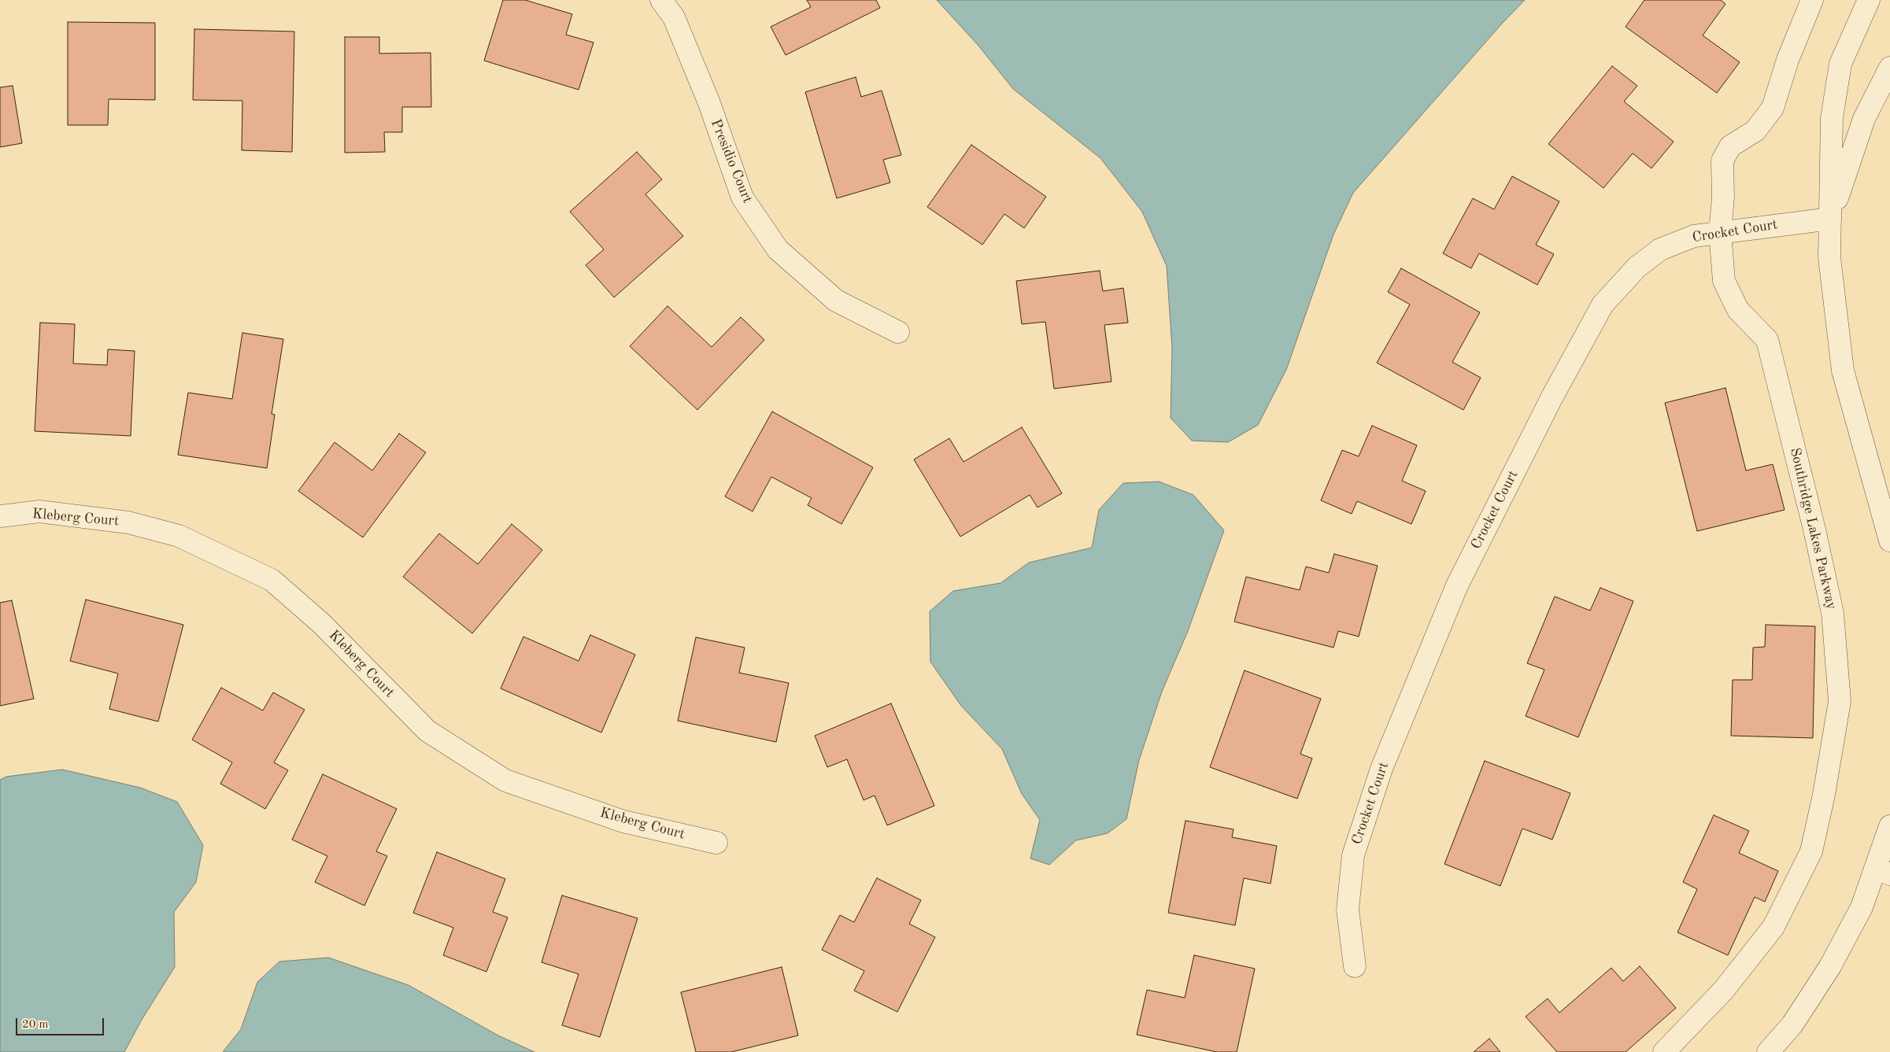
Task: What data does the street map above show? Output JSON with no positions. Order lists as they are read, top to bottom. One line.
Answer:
{"streets":{"street":["Presidio Court","Crocket Court","Kleberg Court","Southridge Lakes Parkway"]},"crossings":[["Crocket Court","Southridge Lakes Parkway"]],"scale_bar":"20 m"}
